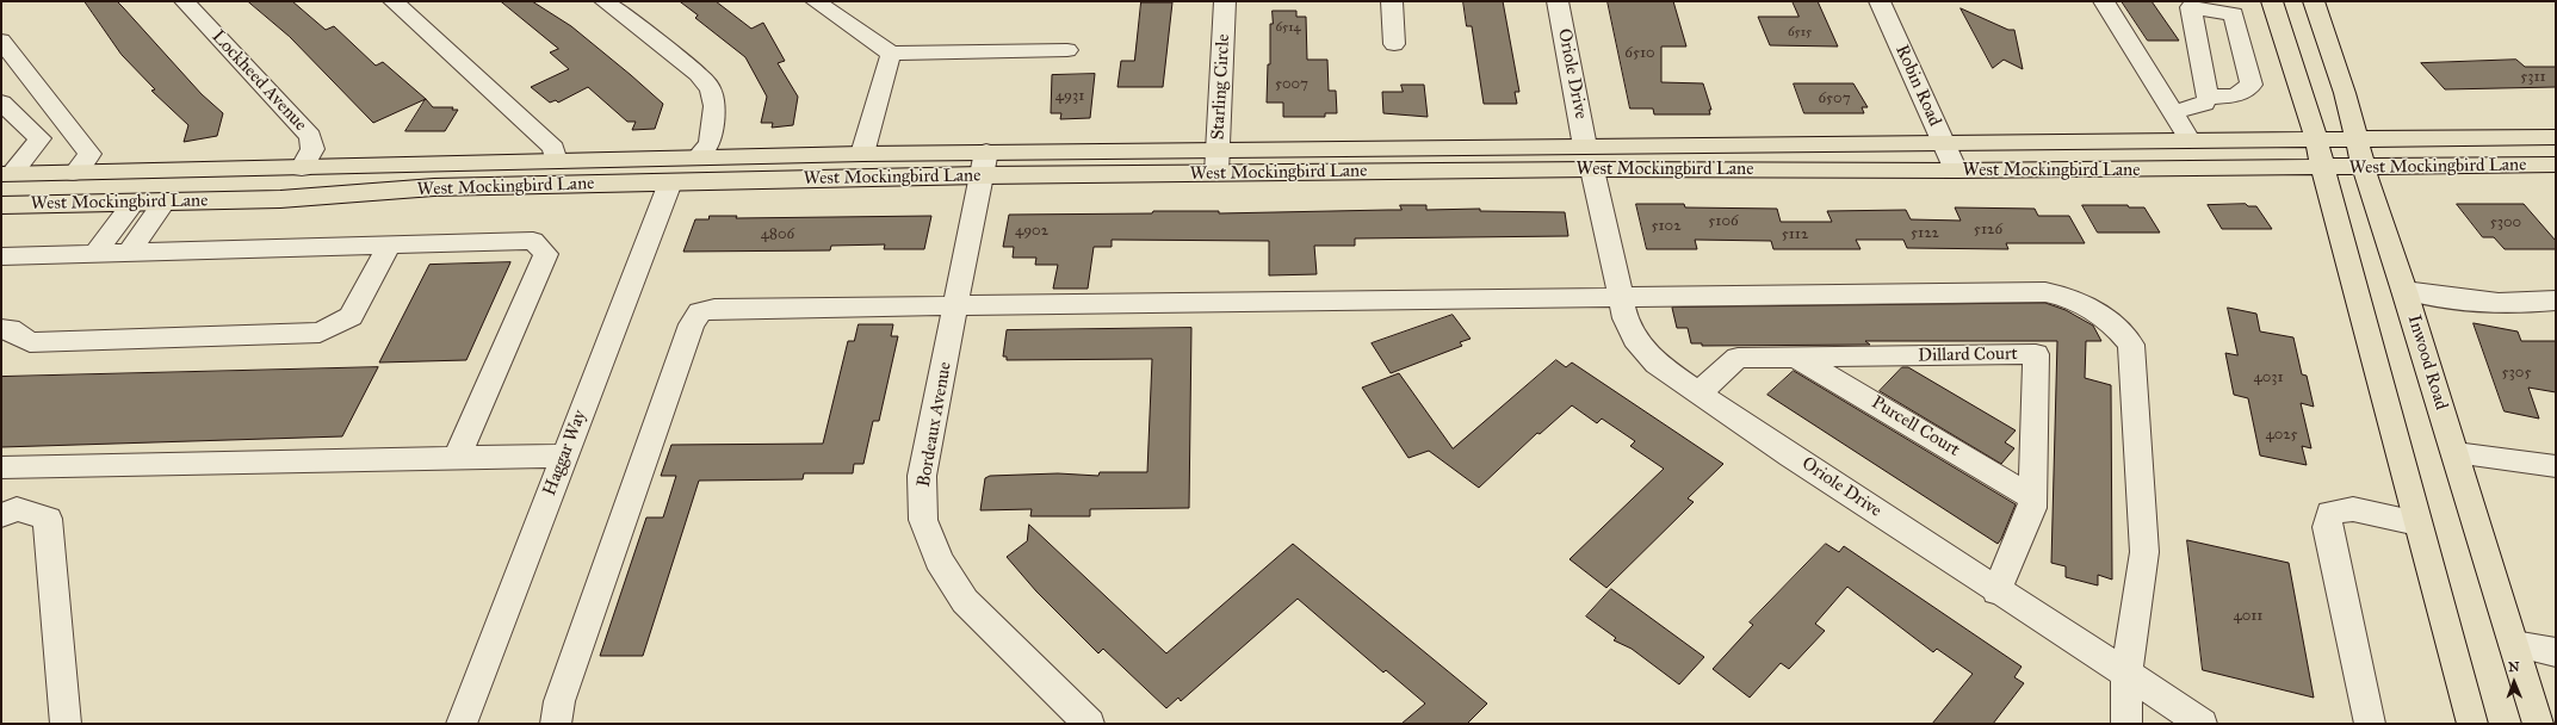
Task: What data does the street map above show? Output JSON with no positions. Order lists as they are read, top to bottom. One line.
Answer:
{"streets":{"main road":["West Mockingbird Lane","Inwood Road"],"street":["Oriole Drive","Lockheed Avenue","Robin Road","Starling Circle","Dillard Court","Bordeaux Avenue","Purcell Court","Haggar Way"]},"crossings":[["Oriole Drive","West Mockingbird Lane"],["Oriole Drive","Dillard Court"],["Lockheed Avenue","West Mockingbird Lane"],["Robin Road","West Mockingbird Lane"],["Starling Circle","West Mockingbird Lane"],["West Mockingbird Lane","Inwood Road"],["West Mockingbird Lane","Bordeaux Avenue"],["West Mockingbird Lane","Haggar Way"],["Dillard Court","Purcell Court"]],"house_numbers":["6514","6515","6510","5311","5007","4931","6507","5106","5300","5102","5126","4902","5122","4806","5112","5305","4031","4025","4011"],"north":"top"}
